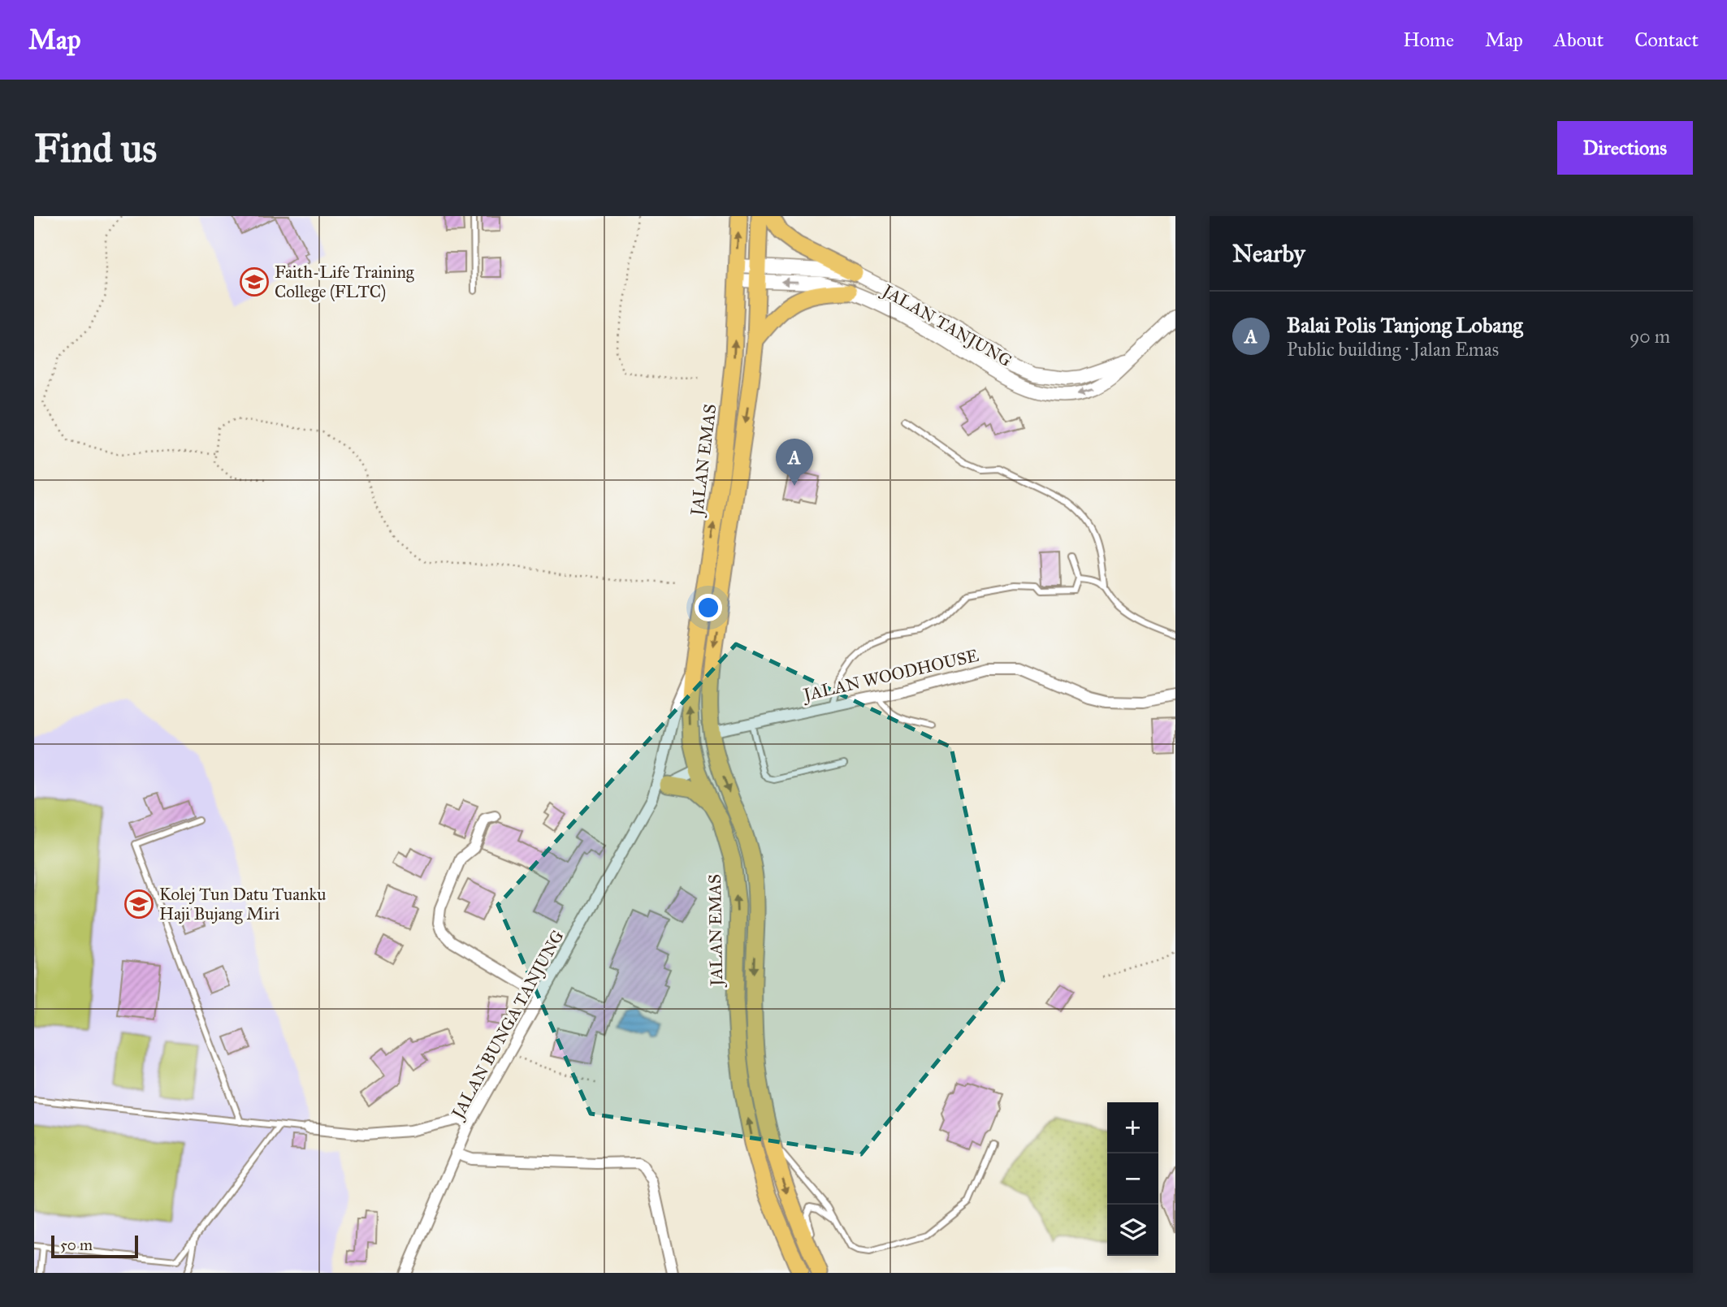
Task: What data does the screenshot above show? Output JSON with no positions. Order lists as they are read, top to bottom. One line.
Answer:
{"streets":{"main road":["JALAN EMAS"],"street":["JALAN TANJUNG","JALAN WOODHOUSE","JALAN BUNGA TANJUNG"]},"crossings":[["JALAN TANJUNG","JALAN EMAS"],["JALAN EMAS","JALAN WOODHOUSE"]],"places":{"school or university":["Faith-Life Training College (FLTC)","Kolej Tun Datu Tuanku Haji Bujang Miri"]},"scale_bar":"50 m","page":{"header":"Map","nav":["Home","Map","About","Contact"],"buttons":"Directions","title":"Find us","heading":"Nearby","list":[{"mark":"A","name":"Balai Polis Tanjong Lobang","note":"Public building · Jalan Emas","value":"90 m"}],"pins":"A","map_buttons":["+","−"],"scale":"50 m"}}
